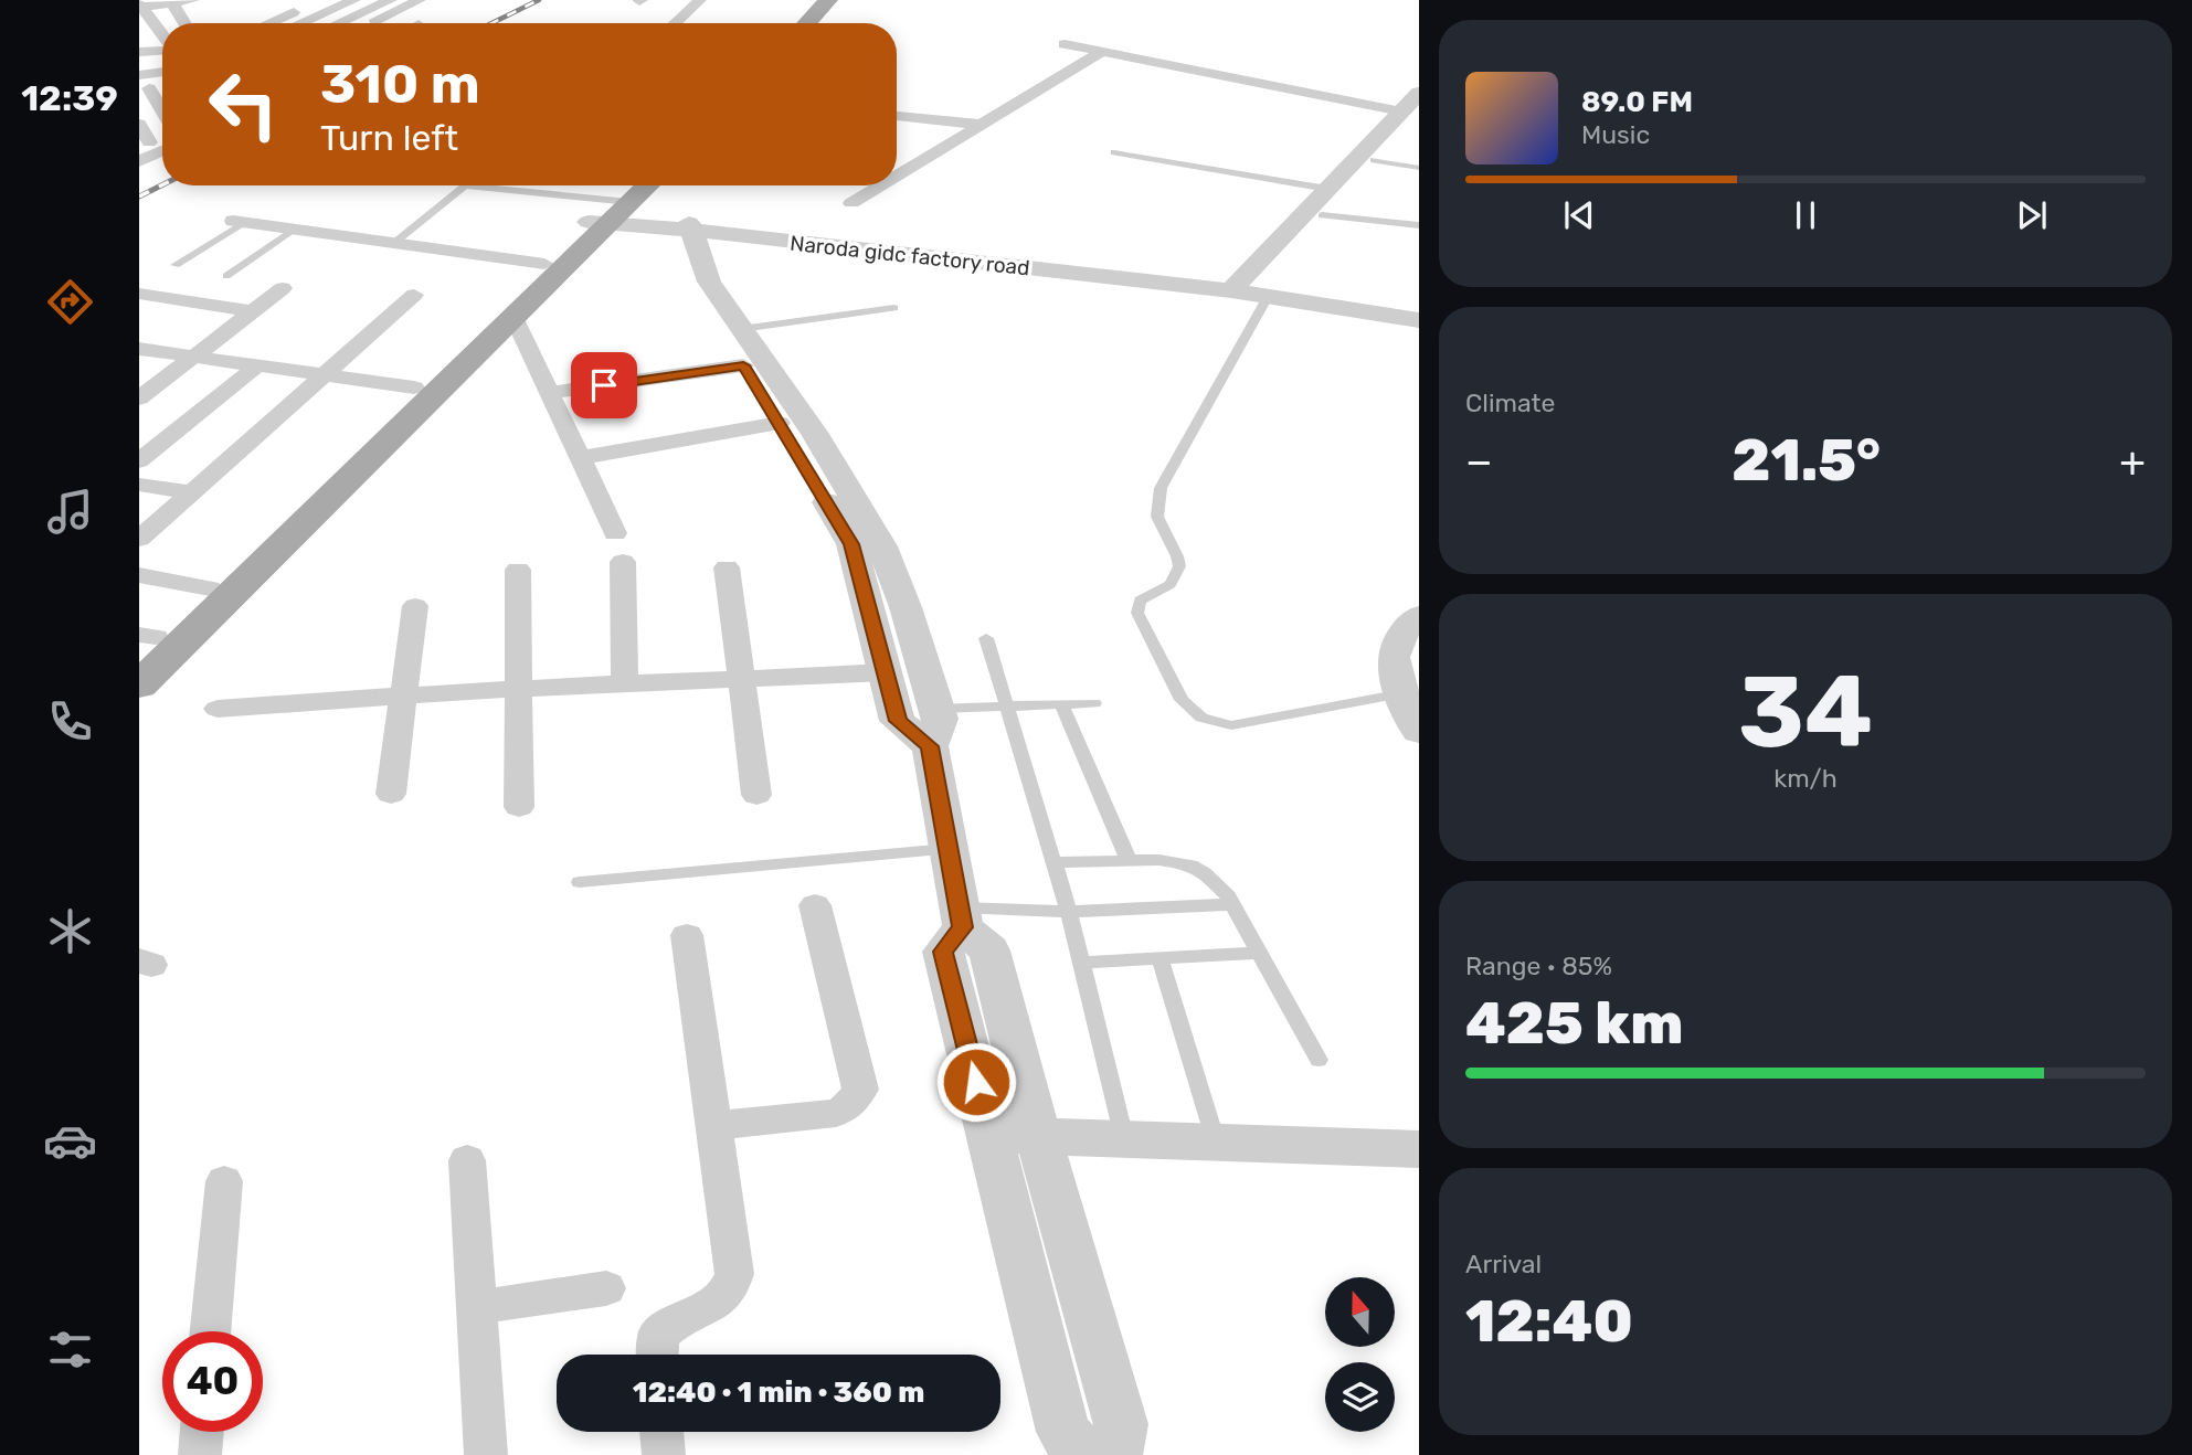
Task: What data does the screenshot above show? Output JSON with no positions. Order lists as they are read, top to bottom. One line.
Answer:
{"streets":{"street":["Naroda gidc factory road"]},"north":"top","page":{"tabs":"12:39","turn":["310 m","Turn left"],"song":["89.0 FM","Music"],"tile":["Climate",["34","km/h"],["Range · 85%","425 km"],["Arrival","12:40"]],"heat":["−","21.5°","+"],"limit":"40","trip":"12:40 · 1 min · 360 m"}}
